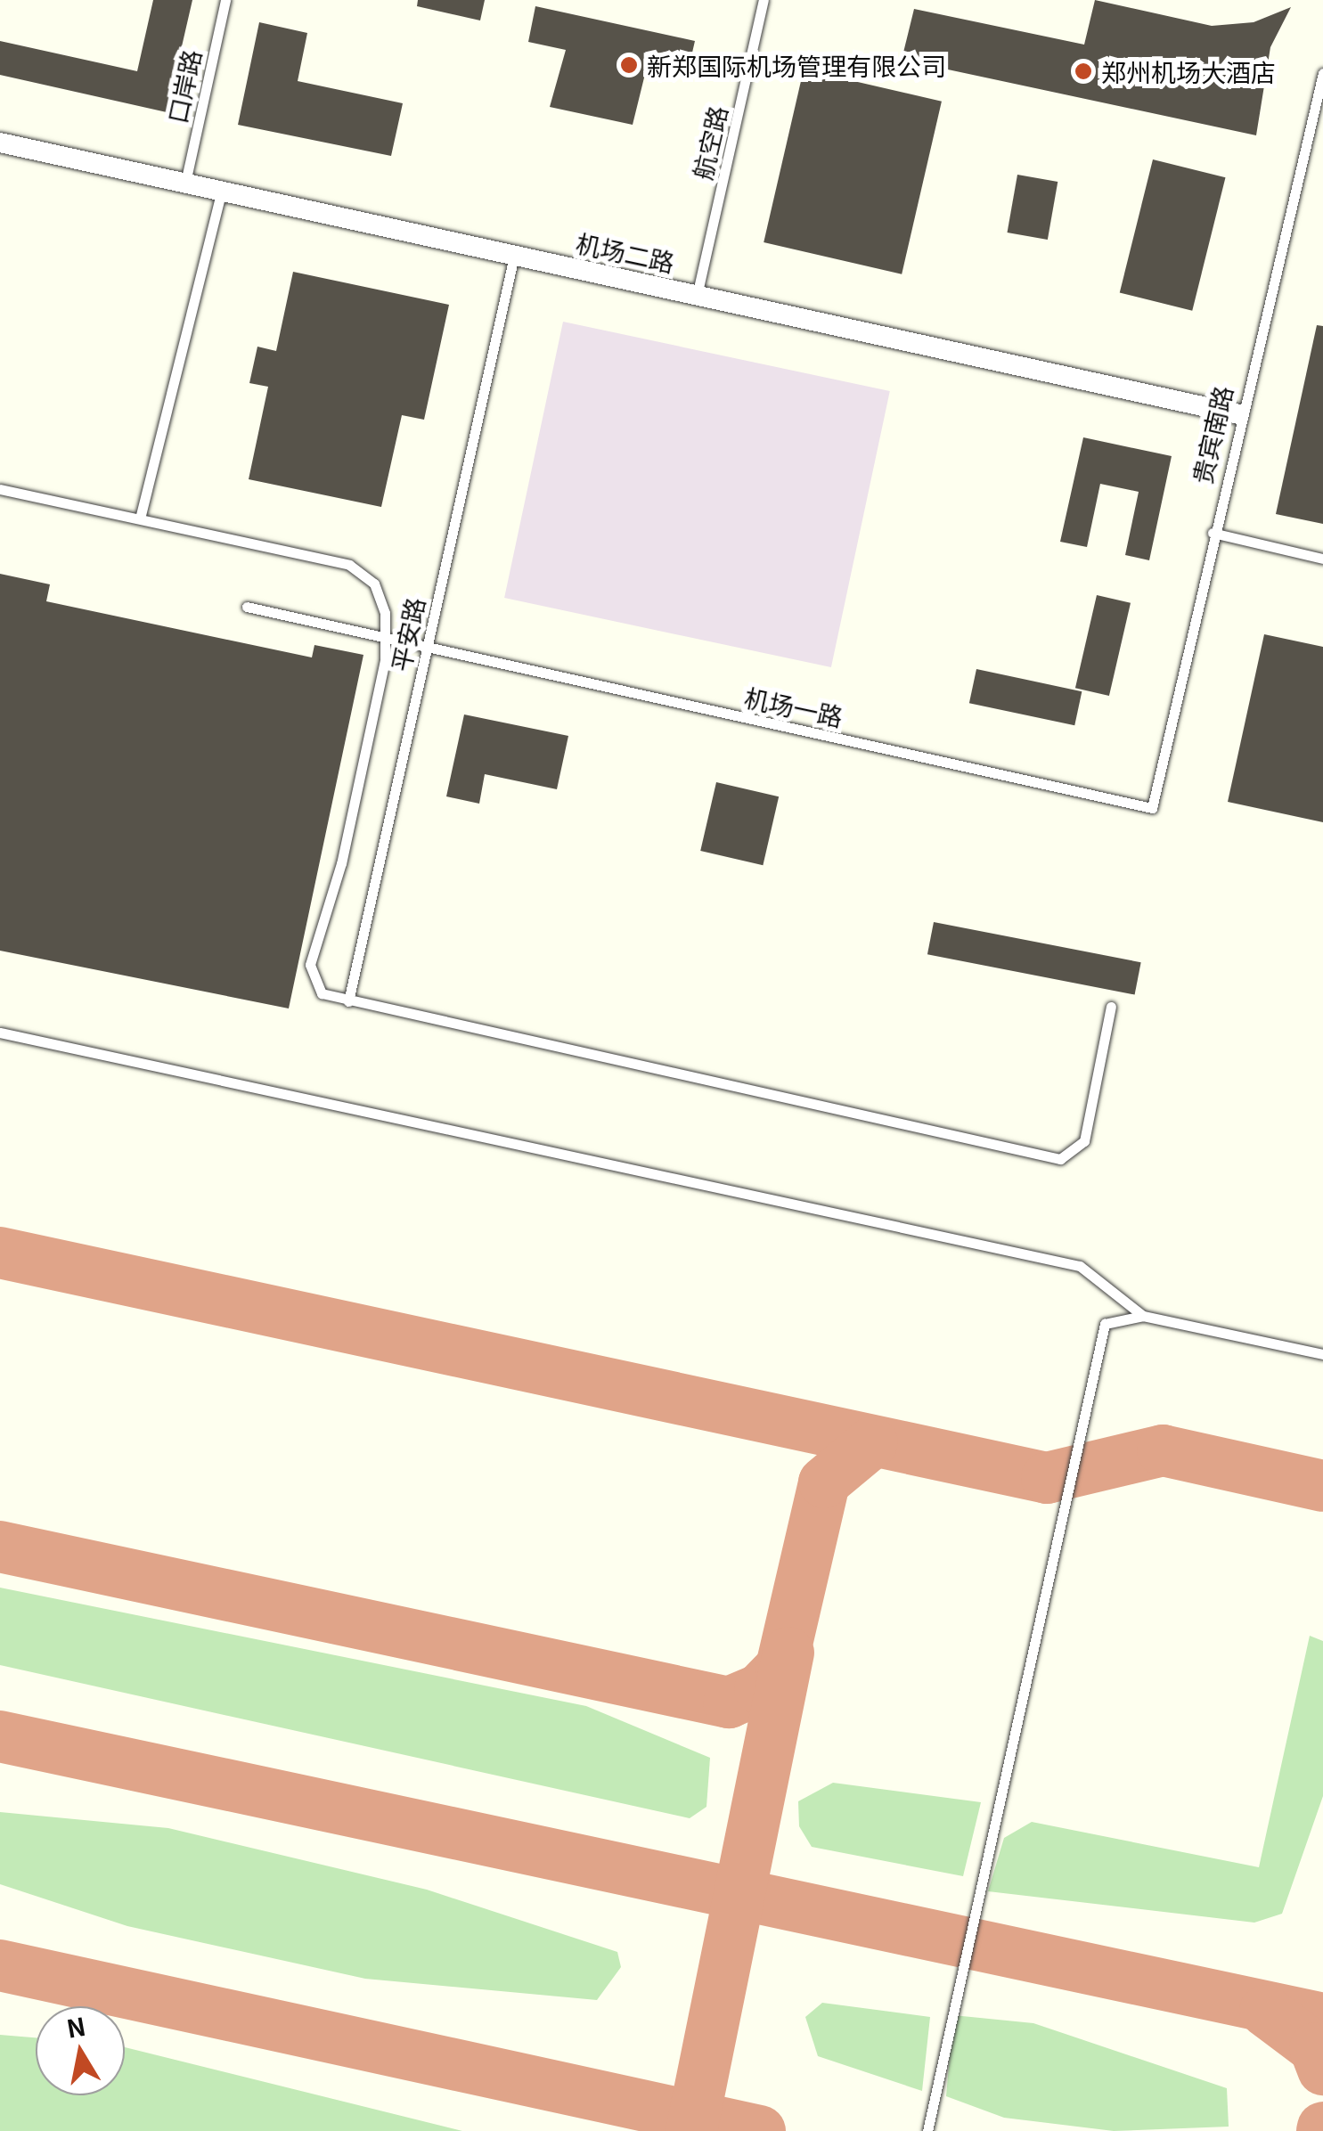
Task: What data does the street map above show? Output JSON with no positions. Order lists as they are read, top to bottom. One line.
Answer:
{"streets":{"street":["机场二路"],"lane":["口岸路","航空路","贵宾南路","平安路","机场一路"]},"crossings":[["口岸路","机场二路"],["航空路","机场二路"],["机场二路","贵宾南路"],["机场二路","平安路"],["贵宾南路","机场一路"],["平安路","机场一路"]],"places":["新郑国际机场管理有限公司","郑州机场大酒店"],"north":"top"}
